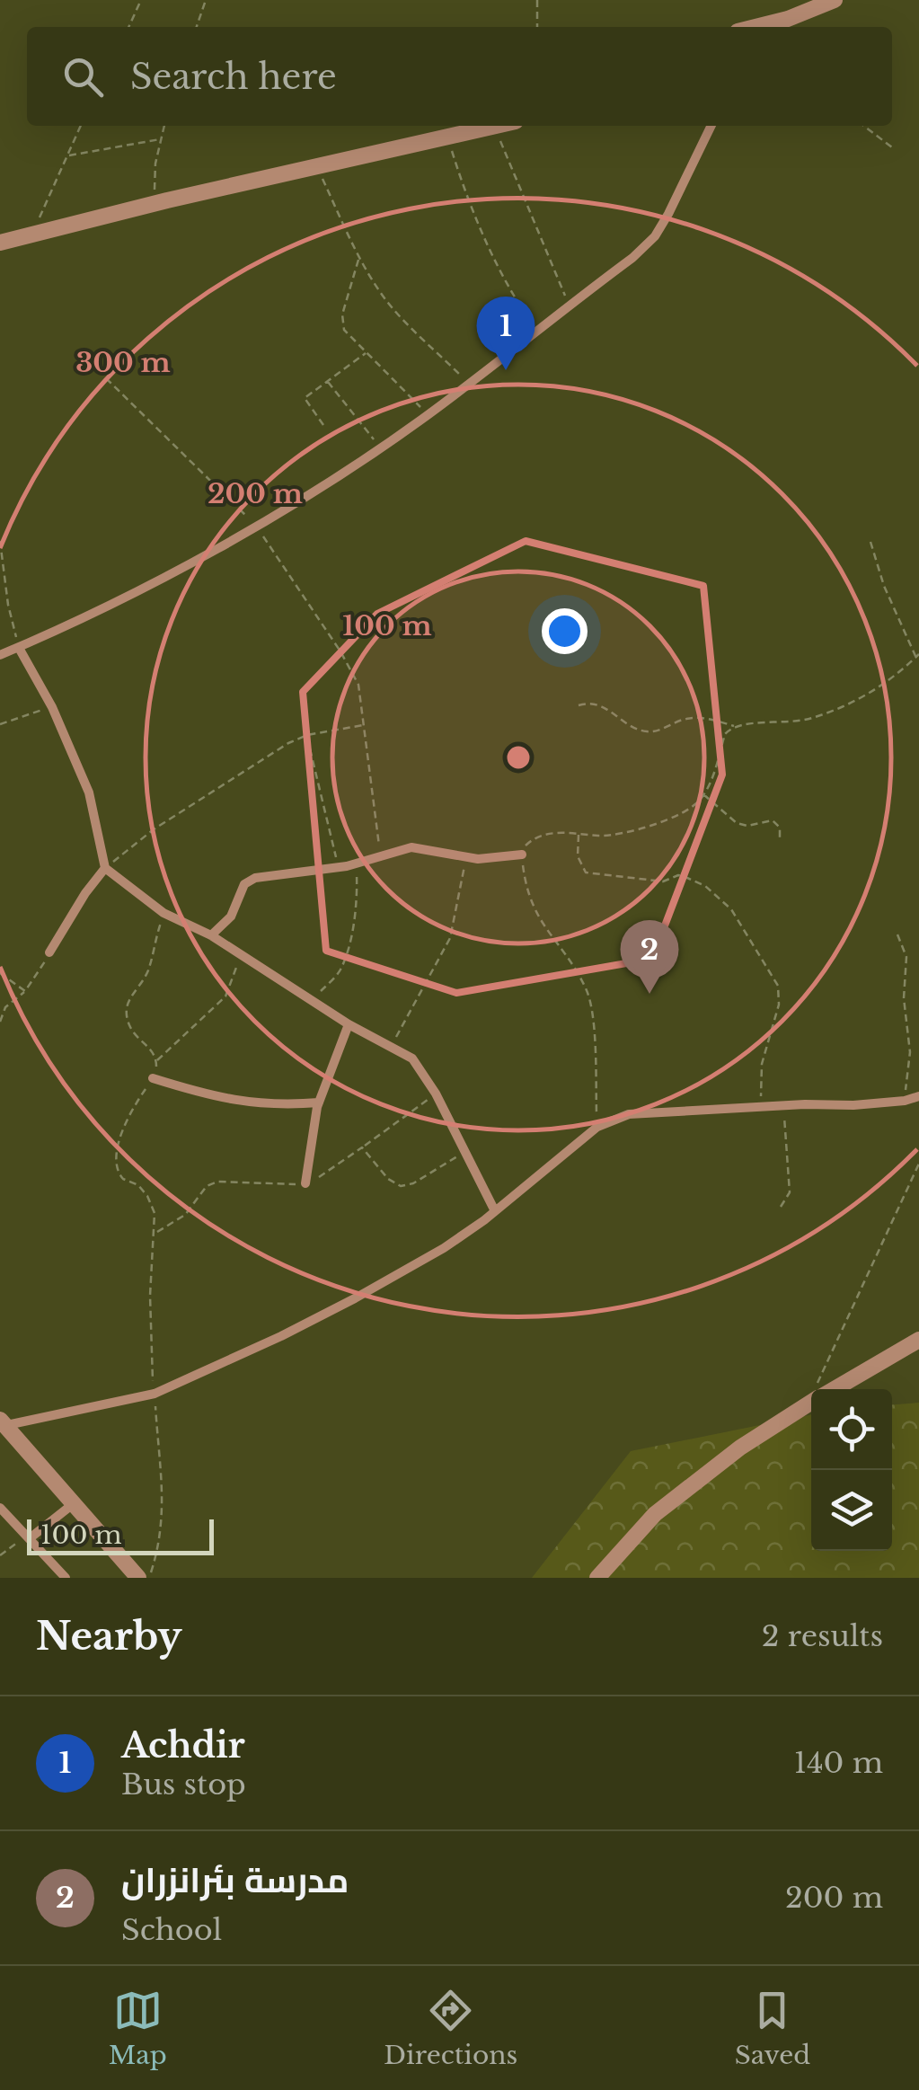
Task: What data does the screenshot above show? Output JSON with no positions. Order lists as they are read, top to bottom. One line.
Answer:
{"scale_bar":"100 m","page":{"search":"Search here","pins":["1","2"],"scale":"100 m","heading":["Nearby","2 results"],"list":[{"mark":"1","name":"Achdir","note":"Bus stop","value":"140 m"},{"mark":"2","name":"مدرسة بئرانزران","note":"School","value":"200 m"}],"nav":["Map","Directions","Saved"]},"rings":["300 m","200 m","100 m"]}
